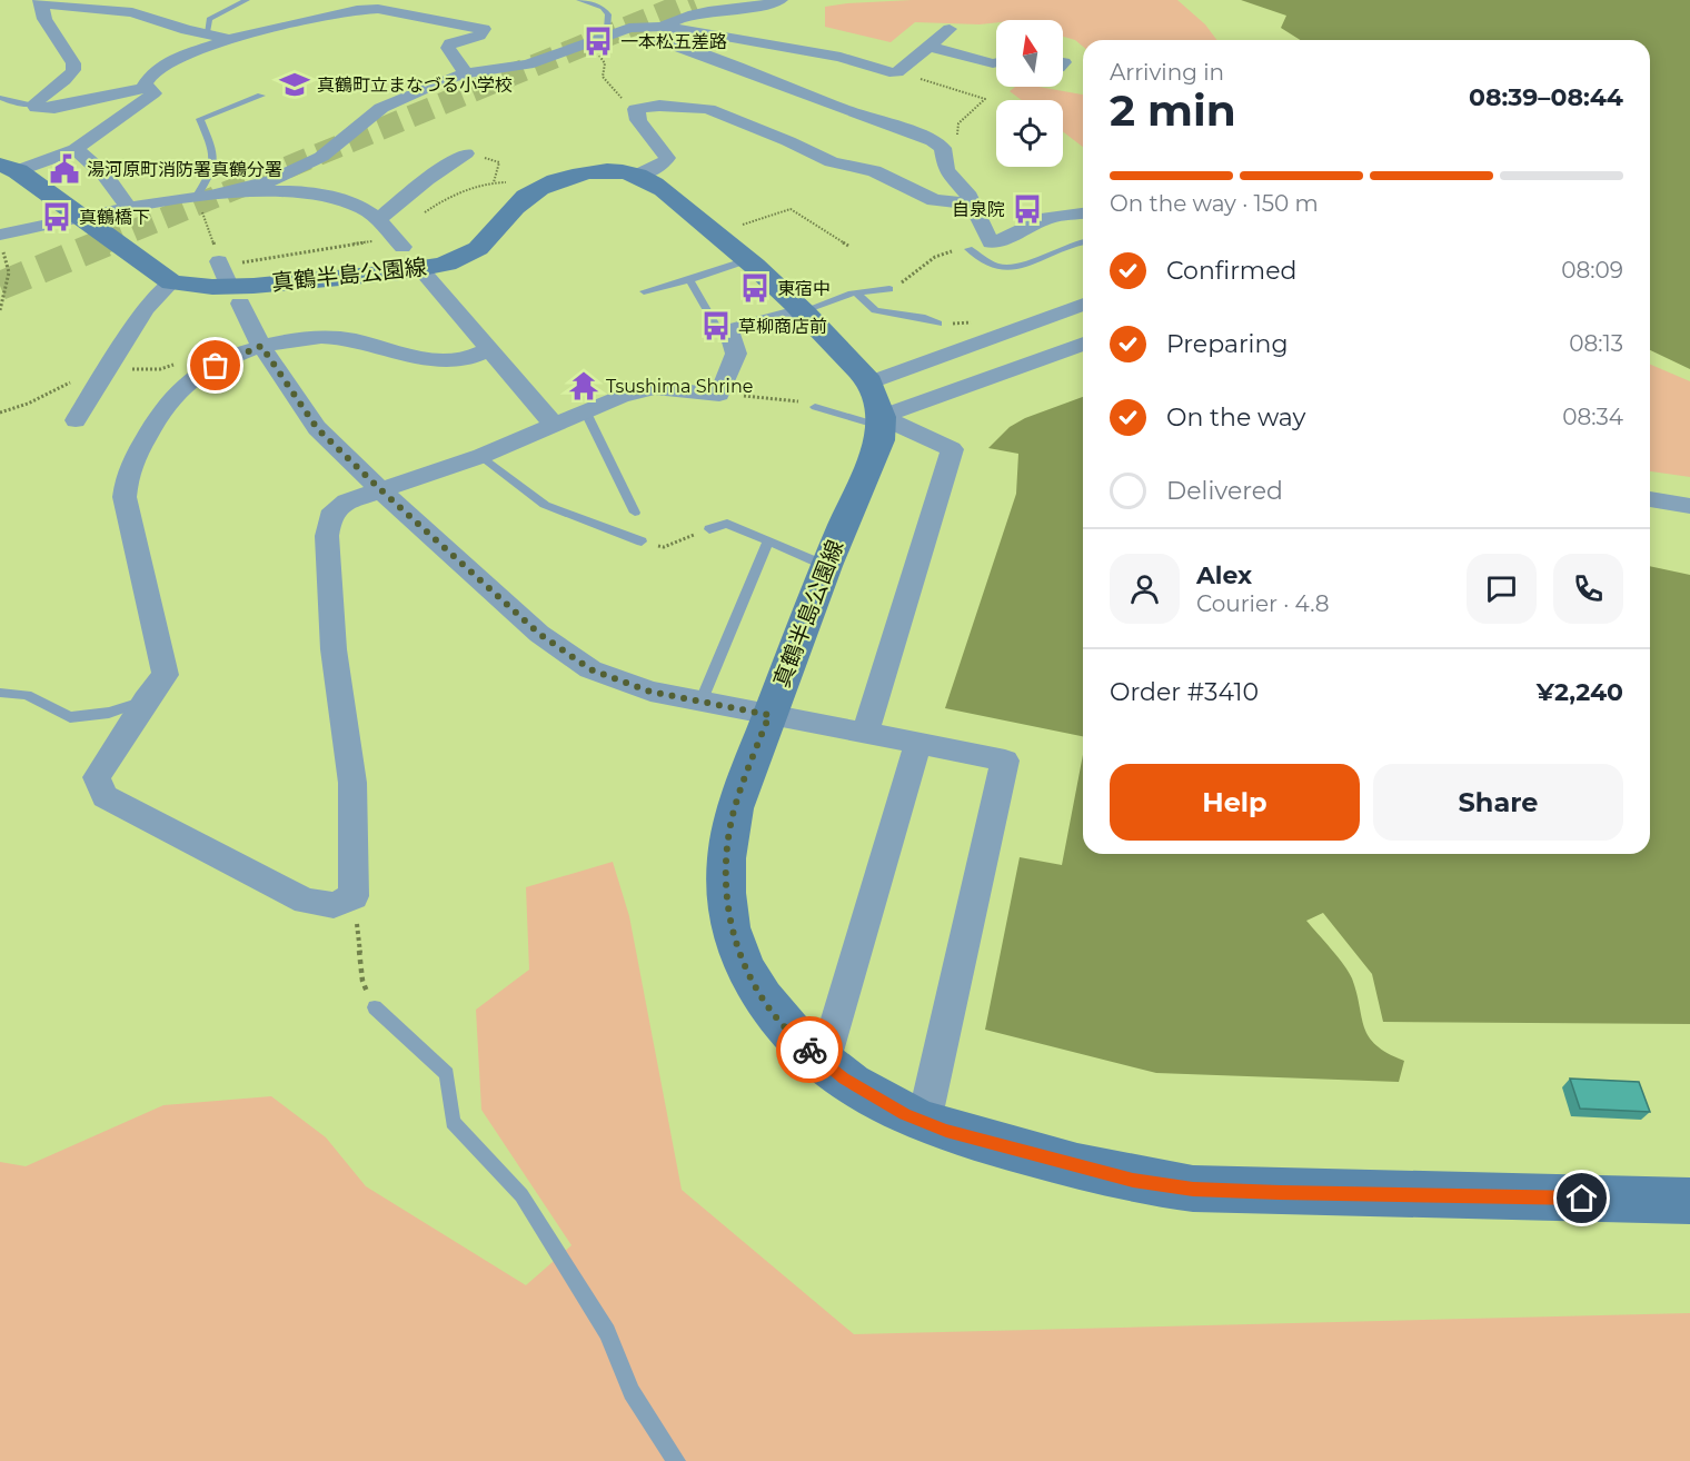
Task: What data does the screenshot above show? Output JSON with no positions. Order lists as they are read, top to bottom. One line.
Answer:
{"streets":{"main road":["真鶴半島公園線"]},"places":{"bus stop":["一本松五差路","自泉院","真鶴橋下","東宿中","草柳商店前"],"school or university":["真鶴町立まなづる小学校"],"public building":["湯河原町消防署真鶴分署"],"temple":["Tsushima Shrine"]},"north":"top","page":{"heading":["2 min","Arriving in","08:39–08:44"],"panel":["Alex","Courier · 4.8","Order #3410","¥2,240"],"bar":"On the way · 150 m","list":[["Confirmed","08:09"],["Preparing","08:13"],["On the way","08:34"],"Delivered"],"buttons":["Help","Share"]}}
